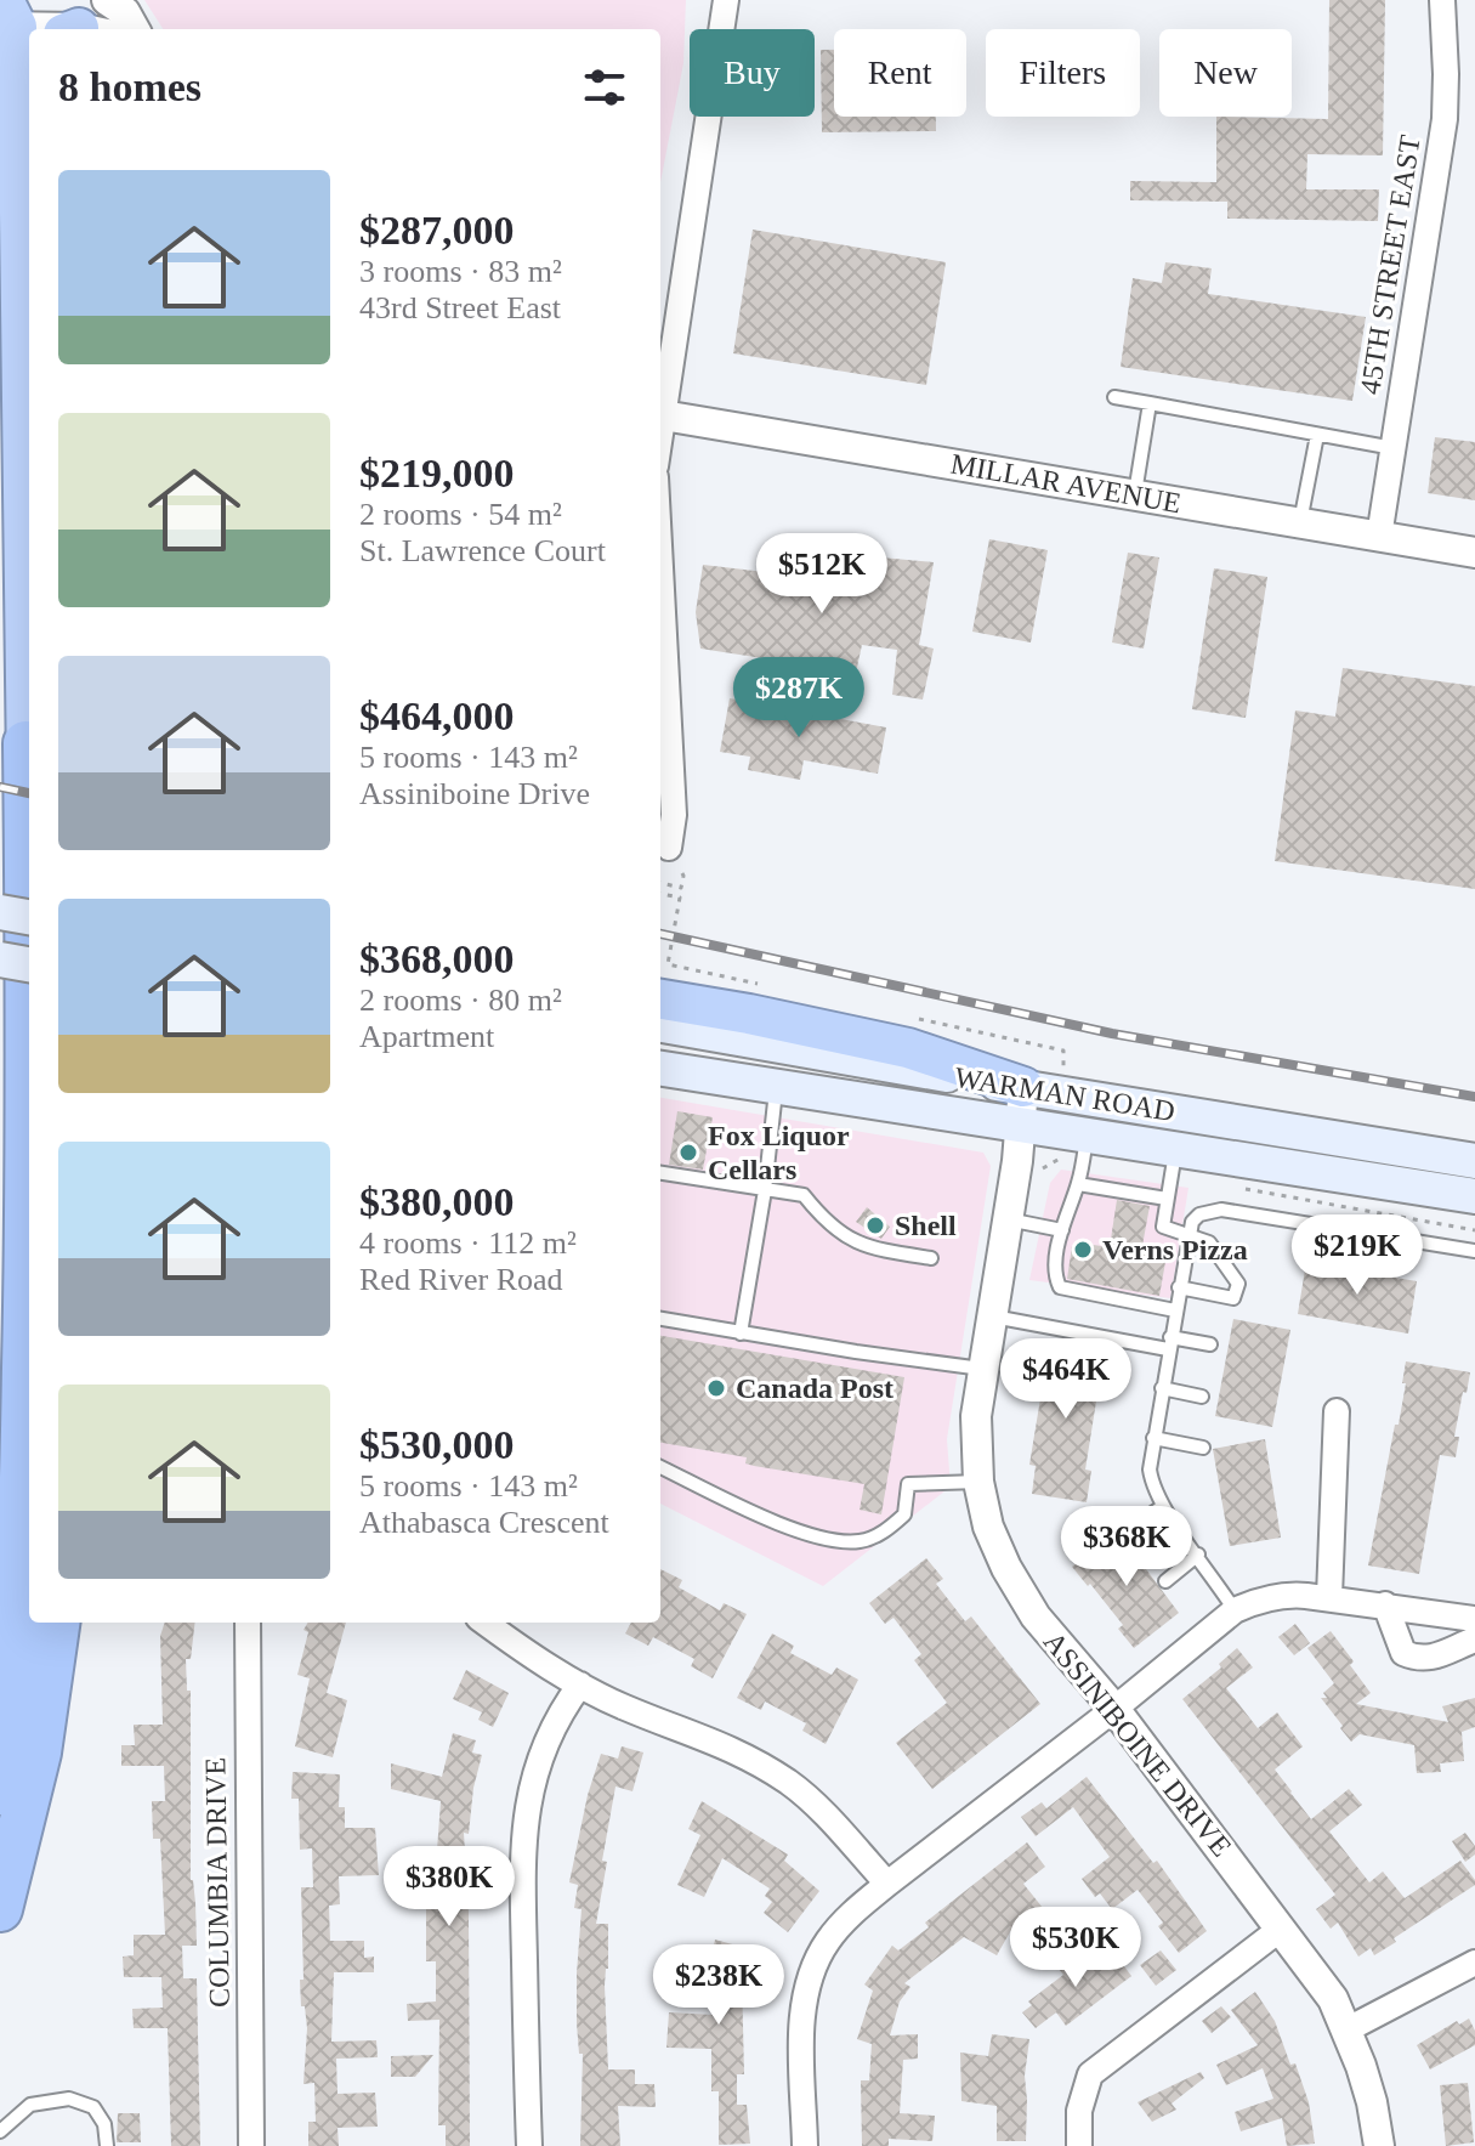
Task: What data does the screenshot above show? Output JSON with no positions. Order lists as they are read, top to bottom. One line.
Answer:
{"streets":{"main road":["WARMAN ROAD"],"street":["45TH STREET EAST","MILLAR AVENUE","ASSINIBOINE DRIVE","COLUMBIA DRIVE"]},"crossings":[["45TH STREET EAST","MILLAR AVENUE"],["WARMAN ROAD","ASSINIBOINE DRIVE"]],"places":["Fox Liquor Cellars","Shell","Verns Pizza","Canada Post"],"page":{"chip":["Buy","Rent","Filters","New"],"heading":"8 homes","list":[{"name":"$287,000","note":"3 rooms · 83 m² · 43rd Street East"},{"name":"$219,000","note":"2 rooms · 54 m² · St. Lawrence Court"},{"name":"$464,000","note":"5 rooms · 143 m² · Assiniboine Drive"},{"name":"$368,000","note":"2 rooms · 80 m² · Apartment"},{"name":"$380,000","note":"4 rooms · 112 m² · Red River Road"},{"name":"$530,000","note":"5 rooms · 143 m² · Athabasca Crescent"}],"price":["$512K","$287K","$219K","$464K","$368K","$380K","$530K","$238K"]}}
